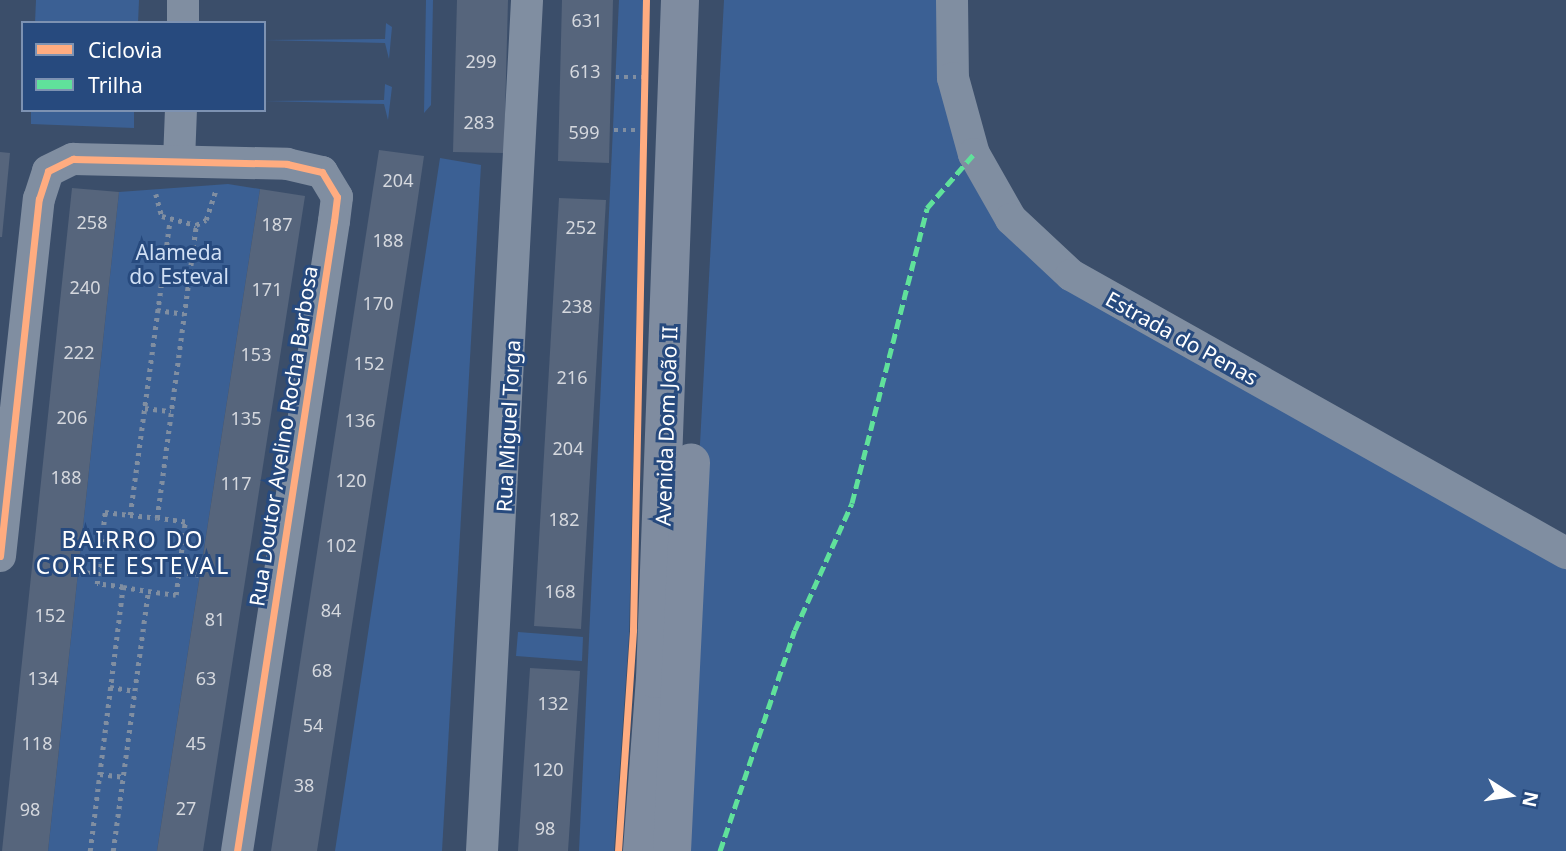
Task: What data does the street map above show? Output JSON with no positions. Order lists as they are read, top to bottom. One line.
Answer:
{"streets":{"main road":["Avenida Dom João II"],"street":["Estrada do Penas","Rua Miguel Torga","Rua Doutor Avelino Rocha Barbosa"]},"districts":["BAIRRO DO CORTE ESTEVAL"],"parks":["Alameda do Esteval"],"house_numbers":["631","299","613","283","599","204","258","187","252","188","240","171","170","238","222","153","152","216","206","135","136","204","188","120","117","182","102","168","84","152","81","68","134","63","132","54","118","45","120","38","27","98","98"],"legend":["Ciclovia","Trilha"],"north":"right"}
